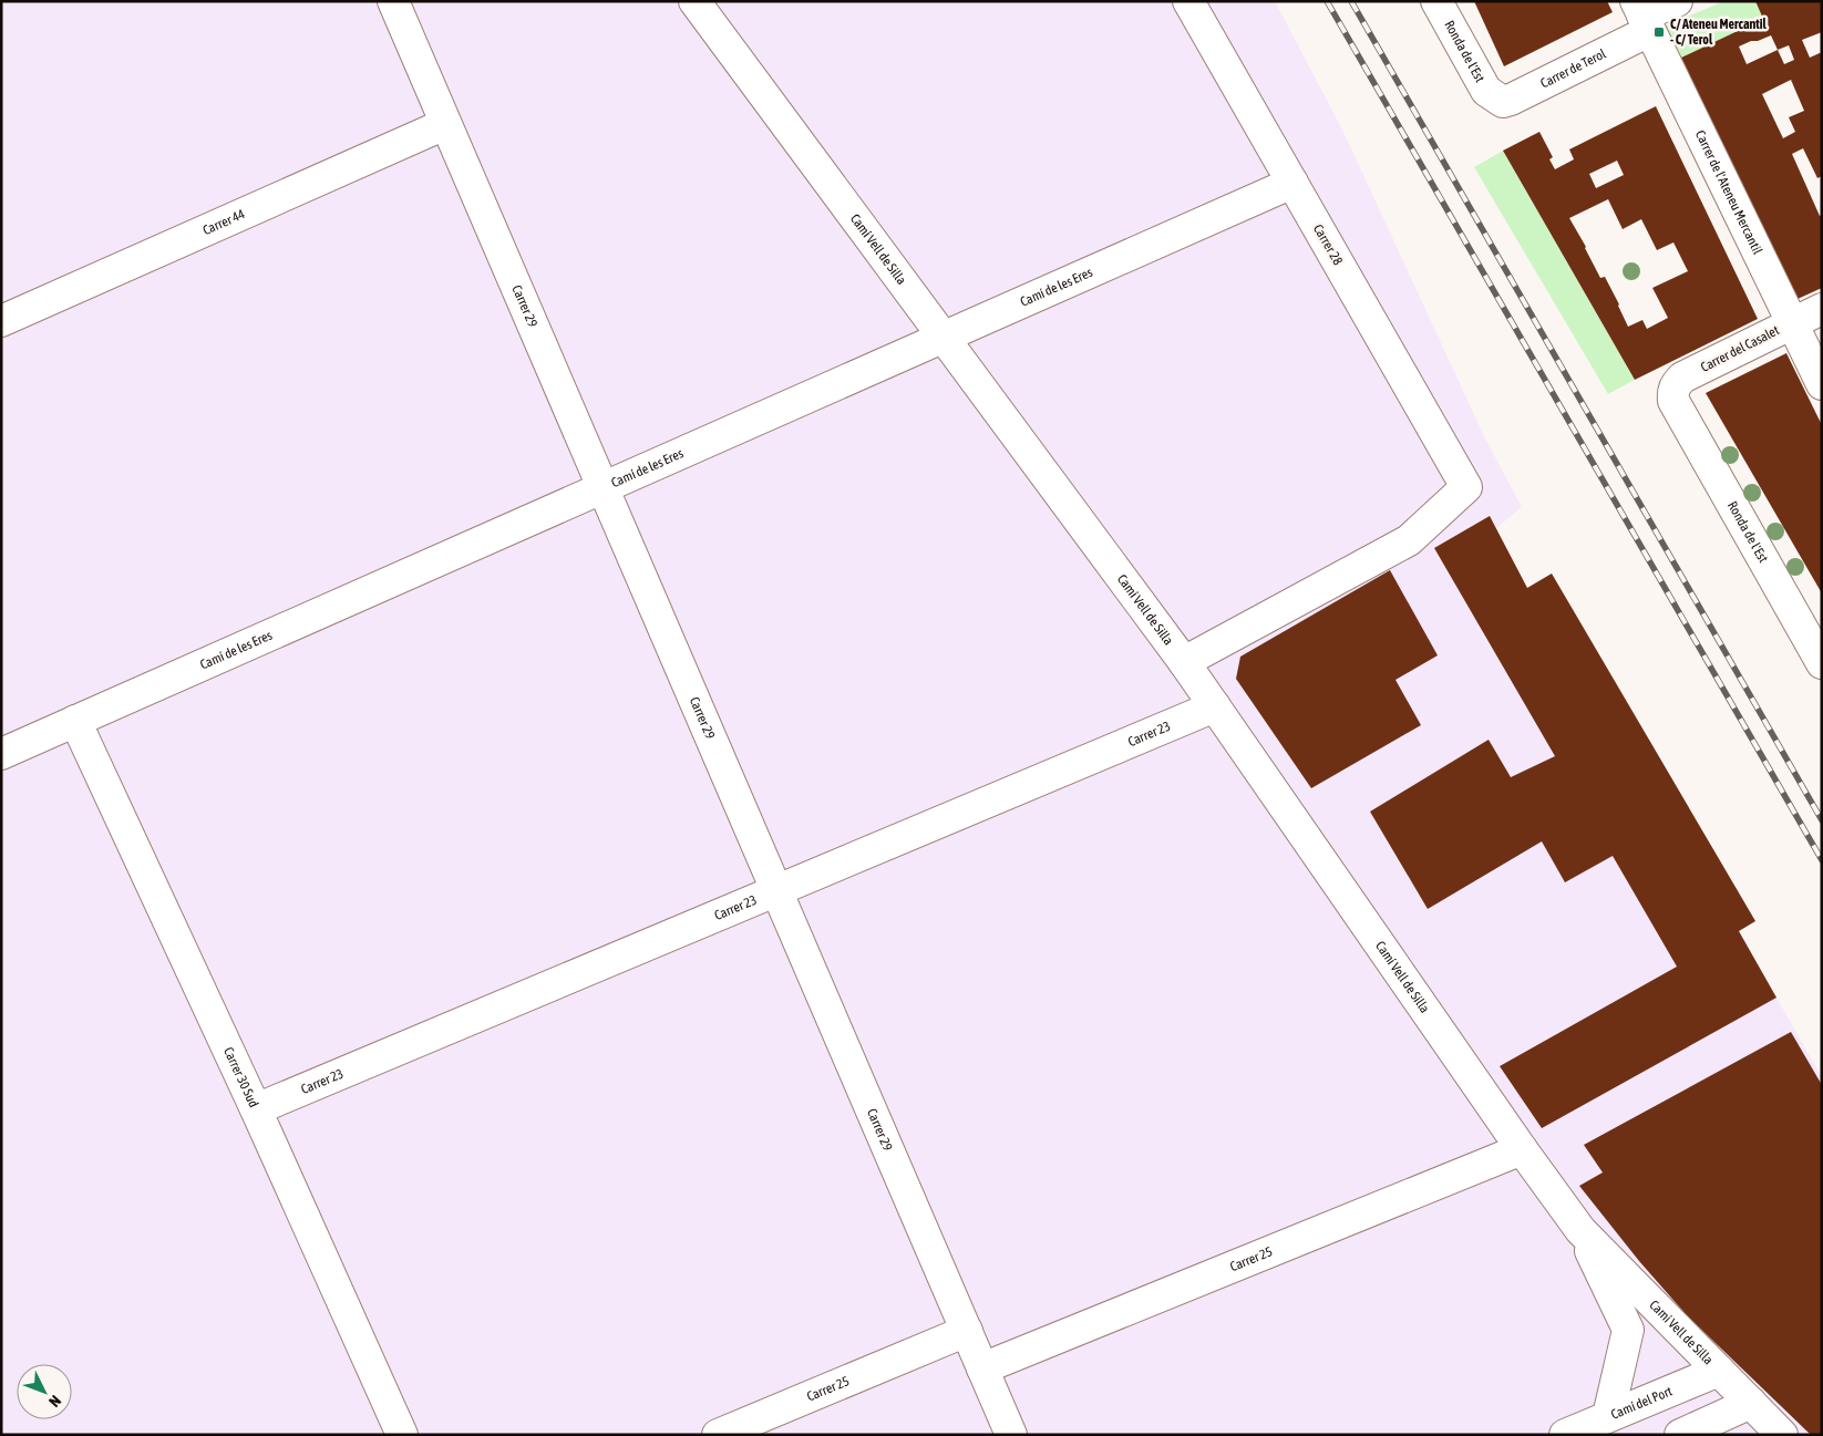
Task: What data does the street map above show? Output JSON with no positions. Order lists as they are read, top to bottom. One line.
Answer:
{"streets":{"street":["Ronda de l'Est","Carrer de Terol","Carrer de l'Ateneu Mercantil","Carrer 44","Carrer 28","Camí Vell de Silla","Camí de les Eres","Carrer 29","Carrer del Casalet","Carrer 23","Carrer 30 Sud","Carrer 25","Camí del Port"]},"crossings":[["Ronda de l'Est","Carrer de Terol"],["Ronda de l'Est","Carrer del Casalet"],["Carrer de Terol","Carrer de l'Ateneu Mercantil"],["Carrer de l'Ateneu Mercantil","Carrer del Casalet"],["Carrer 44","Carrer 29"],["Carrer 28","Camí Vell de Silla"],["Carrer 28","Camí de les Eres"],["Camí Vell de Silla","Camí de les Eres"],["Camí Vell de Silla","Carrer 23"],["Camí Vell de Silla","Carrer 25"],["Camí Vell de Silla","Camí del Port"],["Camí de les Eres","Carrer 29"],["Camí de les Eres","Carrer 30 Sud"],["Carrer 29","Carrer 23"],["Carrer 29","Carrer 25"],["Carrer 23","Carrer 30 Sud"]],"places":{"transit":["C/ Ateneu Mercantil - C/ Terol"]},"north":"bottom right"}
